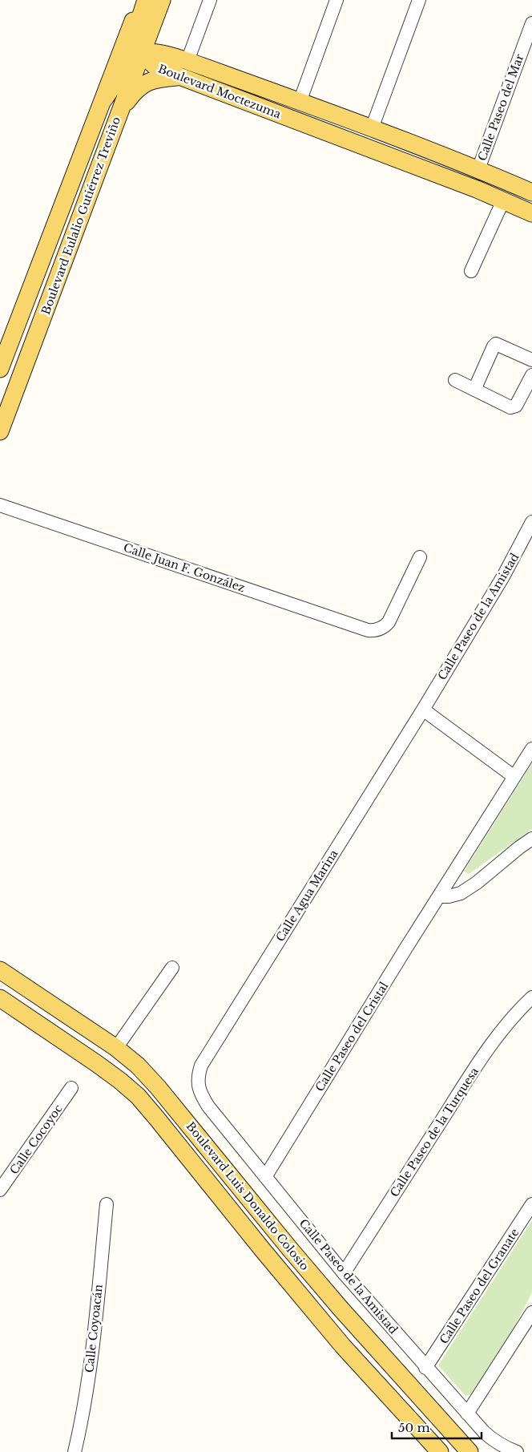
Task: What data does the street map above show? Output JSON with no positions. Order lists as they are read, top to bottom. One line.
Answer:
{"streets":{"main road":["Boulevard Moctezuma","Boulevard Eulalio Gutiérrez Treviño","Boulevard Luis Donaldo Colosio"],"street":["Calle Paseo del Mar","Calle Juan F. González","Calle Paseo de la Amistad","Calle Agua Marina","Calle Paseo del Cristal","Calle Paseo de la Turquesa","Calle Cocoyoc","Calle Paseo del Granate","Calle Coyoacán"]},"crossings":[["Boulevard Moctezuma","Calle Paseo del Mar"],["Boulevard Moctezuma","Boulevard Eulalio Gutiérrez Treviño"],["Calle Paseo de la Amistad","Calle Agua Marina"],["Calle Paseo de la Amistad","Calle Paseo del Cristal"],["Calle Paseo de la Amistad","Calle Paseo de la Turquesa"],["Calle Paseo de la Amistad","Calle Paseo del Granate"]],"scale_bar":"50 m"}
